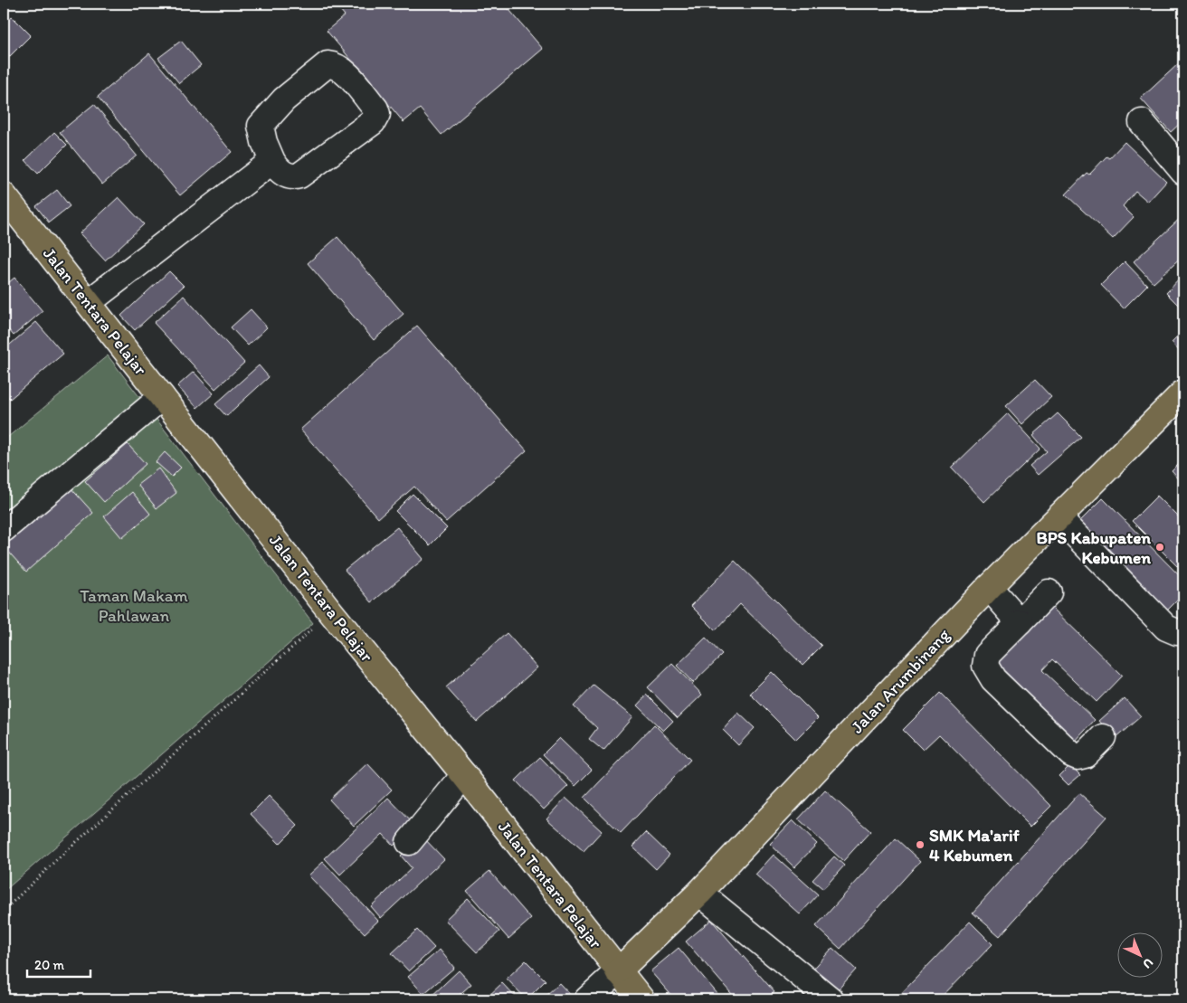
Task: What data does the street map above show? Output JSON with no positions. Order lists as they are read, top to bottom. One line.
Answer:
{"streets":{"main road":["Jalan Tentara Pelajar","Jalan Arumbinang"]},"crossings":[["Jalan Tentara Pelajar","Jalan Arumbinang"]],"parks":["Taman Makam Pahlawan"],"places":["BPS Kabupaten Kebumen","SMK Ma'arif 4 Kebumen"],"scale_bar":"20 m","north":"bottom right"}
